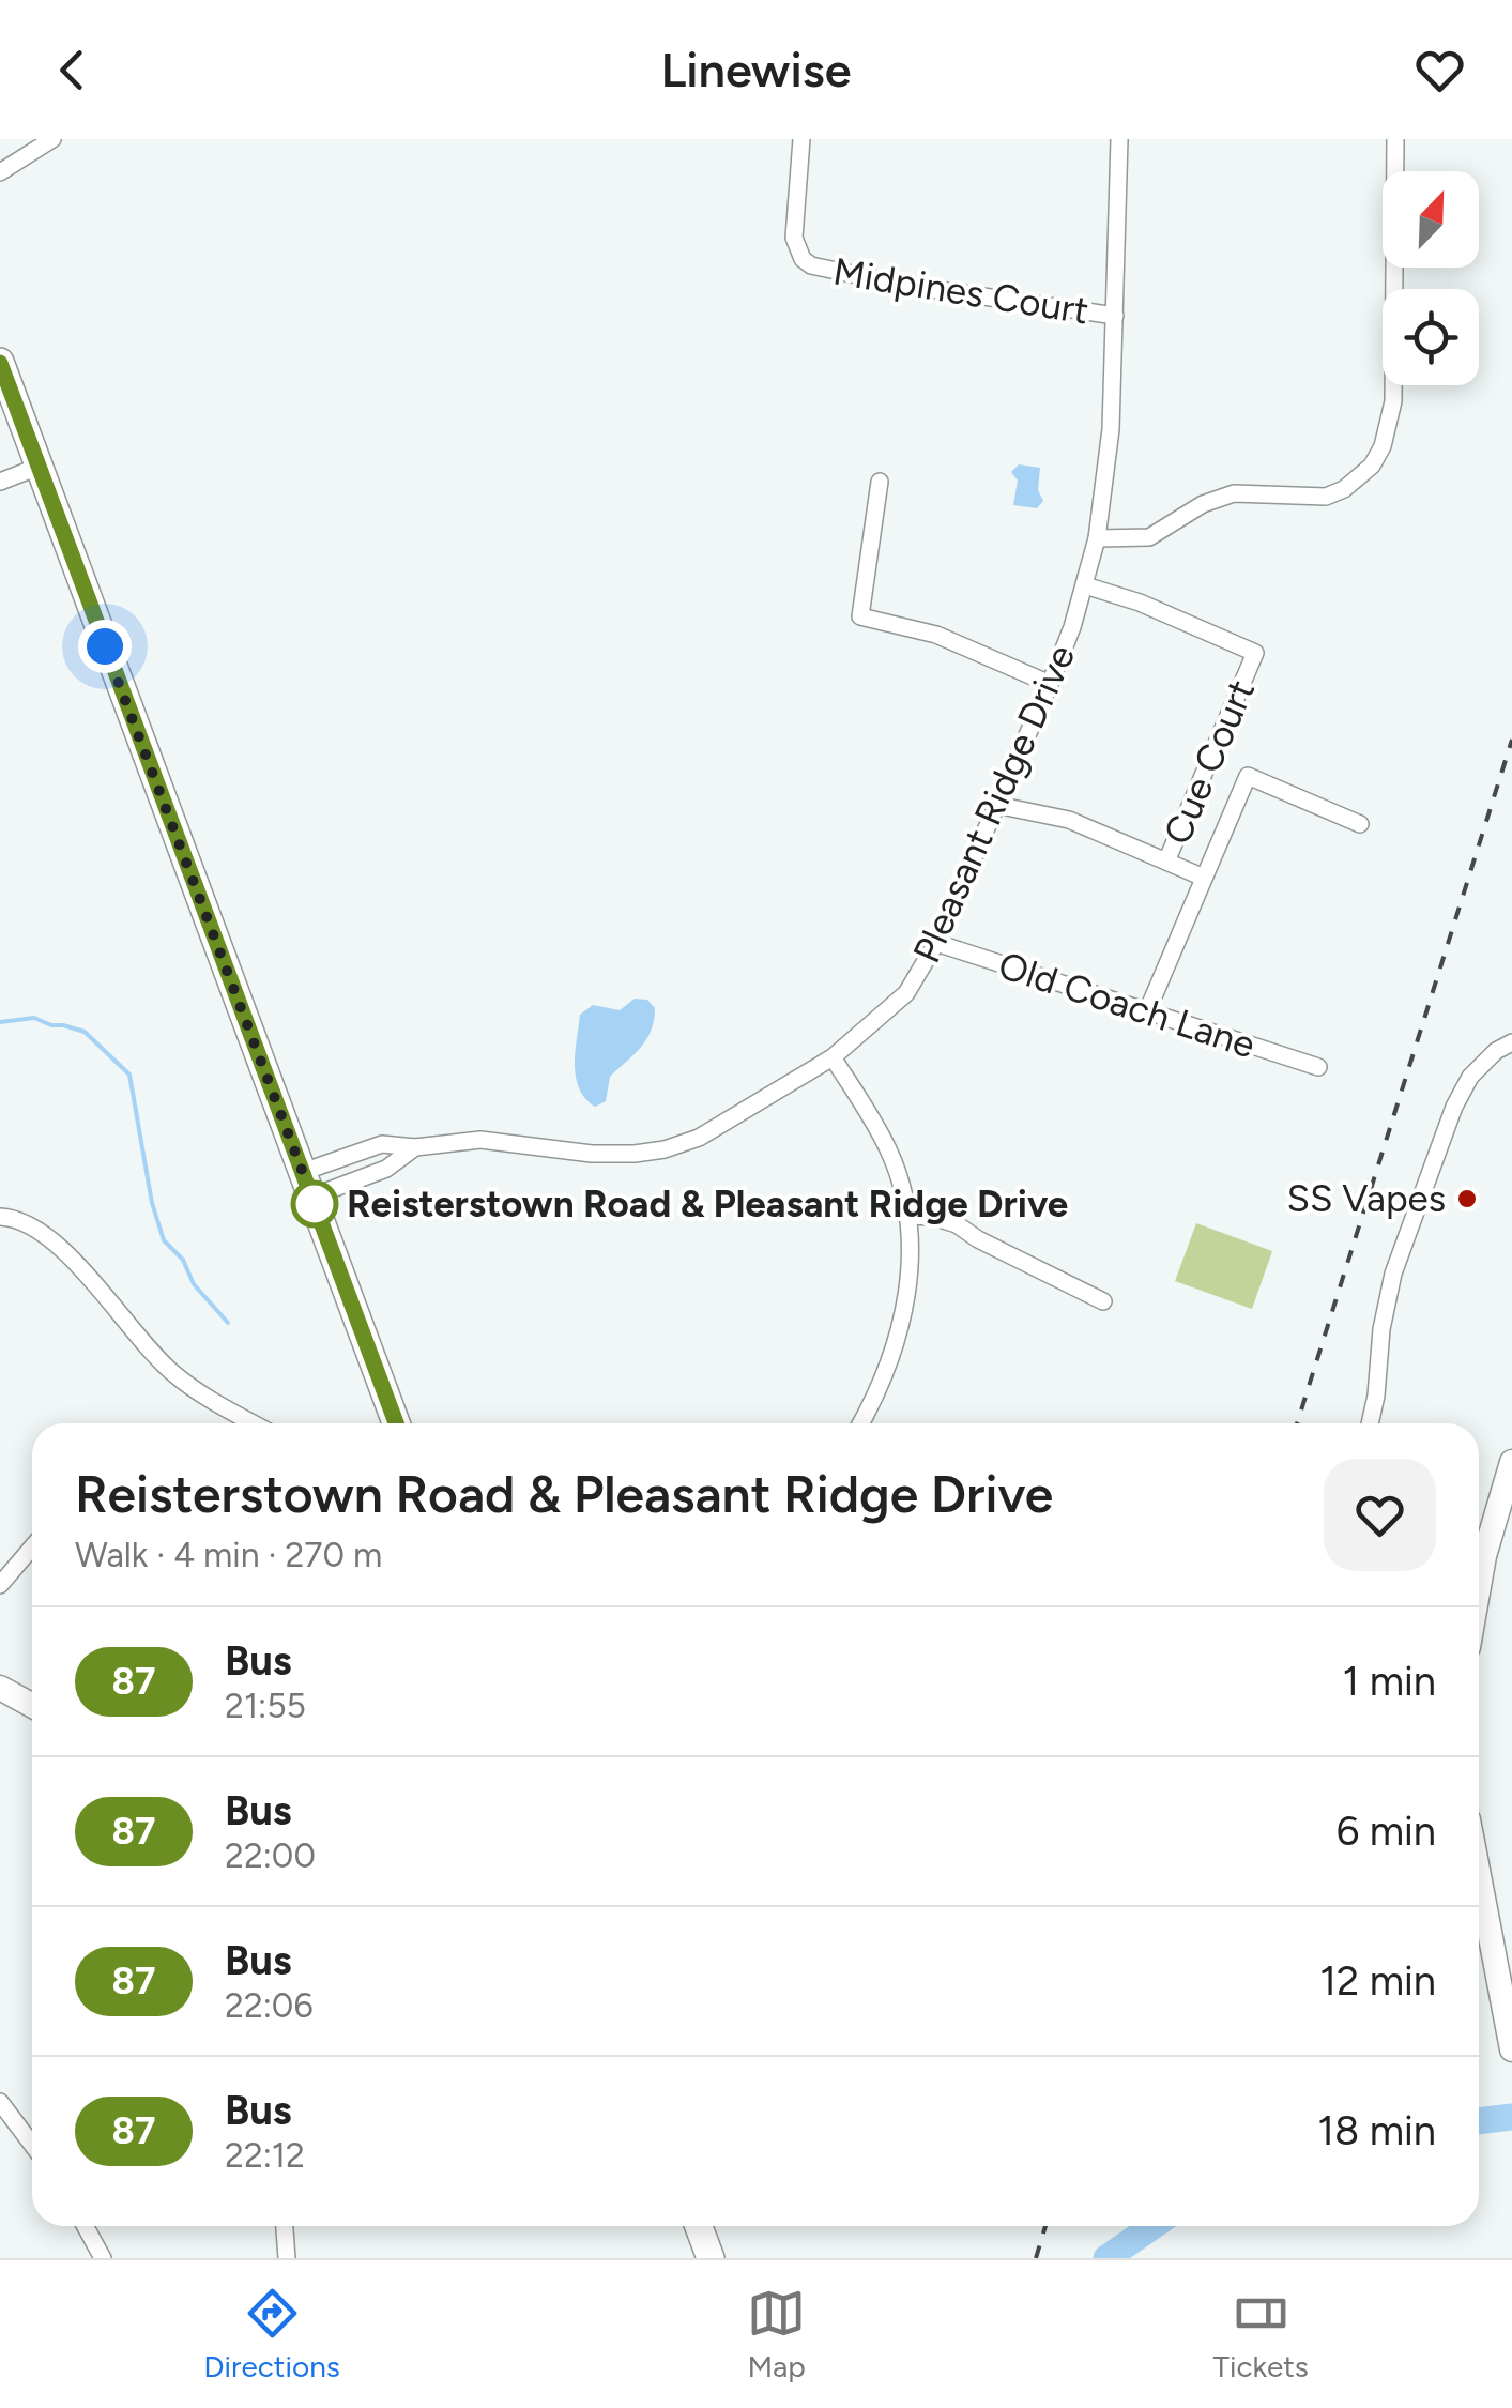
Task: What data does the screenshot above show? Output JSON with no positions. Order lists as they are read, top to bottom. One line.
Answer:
{"streets":{"street":["Midpines Court","Cue Court","Pleasant Ridge Drive","Old Coach Lane"]},"crossings":[["Midpines Court","Pleasant Ridge Drive"],["Cue Court","Pleasant Ridge Drive"],["Pleasant Ridge Drive","Old Coach Lane"]],"places":["SS Vapes","Reisterstown Road & Pleasant Ridge Drive"],"lines":["bus line 87"],"north":"top right","page":{"header":"Linewise","heading":["Reisterstown Road & Pleasant Ridge Drive","Walk · 4 min · 270 m"],"list":[{"mark":"87","name":"Bus","note":"21:55","value":"1 min"},{"mark":"87","name":"Bus","note":"22:00","value":"6 min"},{"mark":"87","name":"Bus","note":"22:06","value":"12 min"},{"mark":"87","name":"Bus","note":"22:12","value":"18 min"}],"tabs":["Directions","Map","Tickets"]}}
